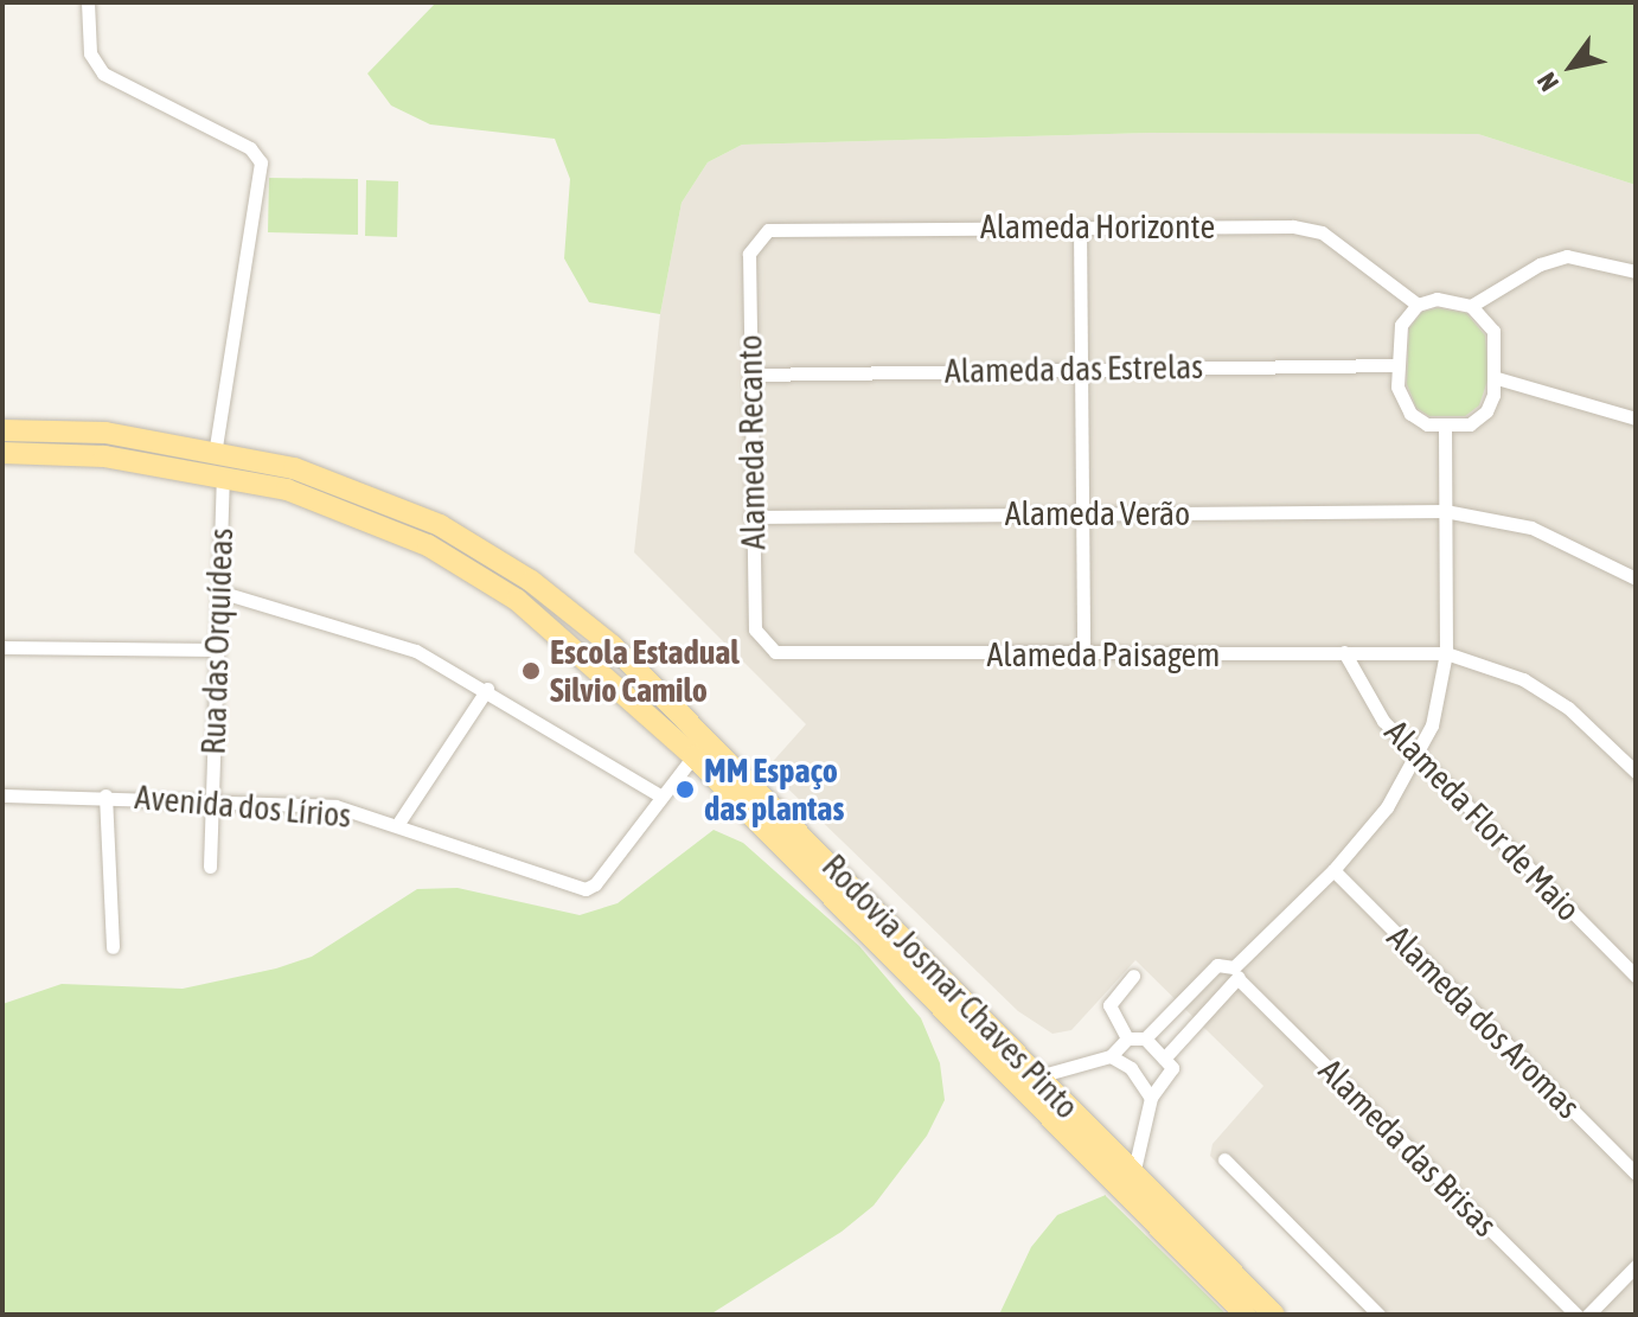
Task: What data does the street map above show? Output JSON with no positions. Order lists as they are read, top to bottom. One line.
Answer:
{"streets":{"main road":["Rodovia Josmar Chaves Pinto"],"street":["Alameda Horizonte","Alameda das Estrelas","Alameda Recanto","Alameda Verão","Rua das Orquídeas","Alameda Paisagem","Avenida dos Lírios","Alameda Flor de Maio","Alameda dos Aromas","Alameda das Brisas"]},"crossings":[["Alameda Horizonte","Alameda das Estrelas"],["Alameda Horizonte","Alameda Recanto"],["Alameda das Estrelas","Alameda Recanto"],["Alameda Recanto","Alameda Verão"],["Alameda Recanto","Alameda Paisagem"],["Rua das Orquídeas","Avenida dos Lírios"],["Rua das Orquídeas","Rodovia Josmar Chaves Pinto"],["Alameda Paisagem","Alameda Flor de Maio"]],"places":["Escola Estadual Silvio Camilo","MM Espaço das plantas"],"north":"bottom left"}
